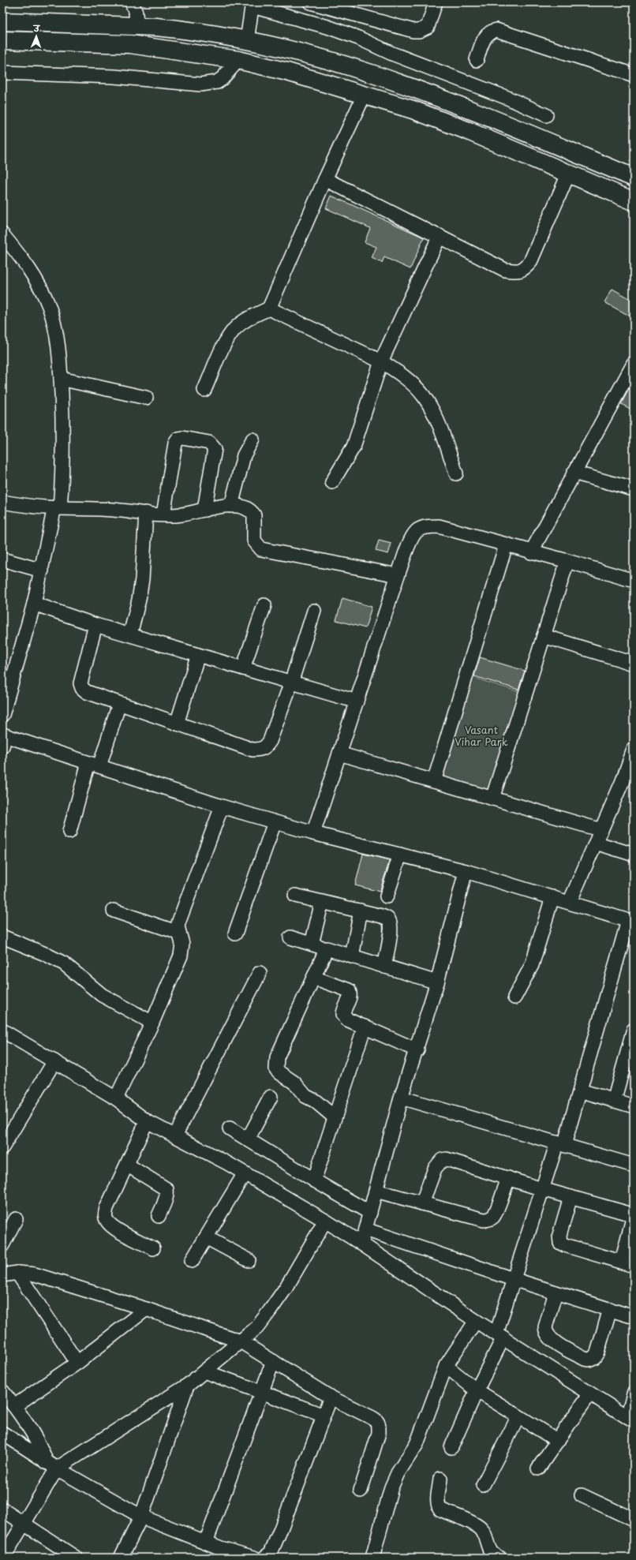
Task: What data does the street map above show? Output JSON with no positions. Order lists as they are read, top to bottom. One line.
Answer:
{"parks":["Vasant Vihar Park"],"north":"top"}
